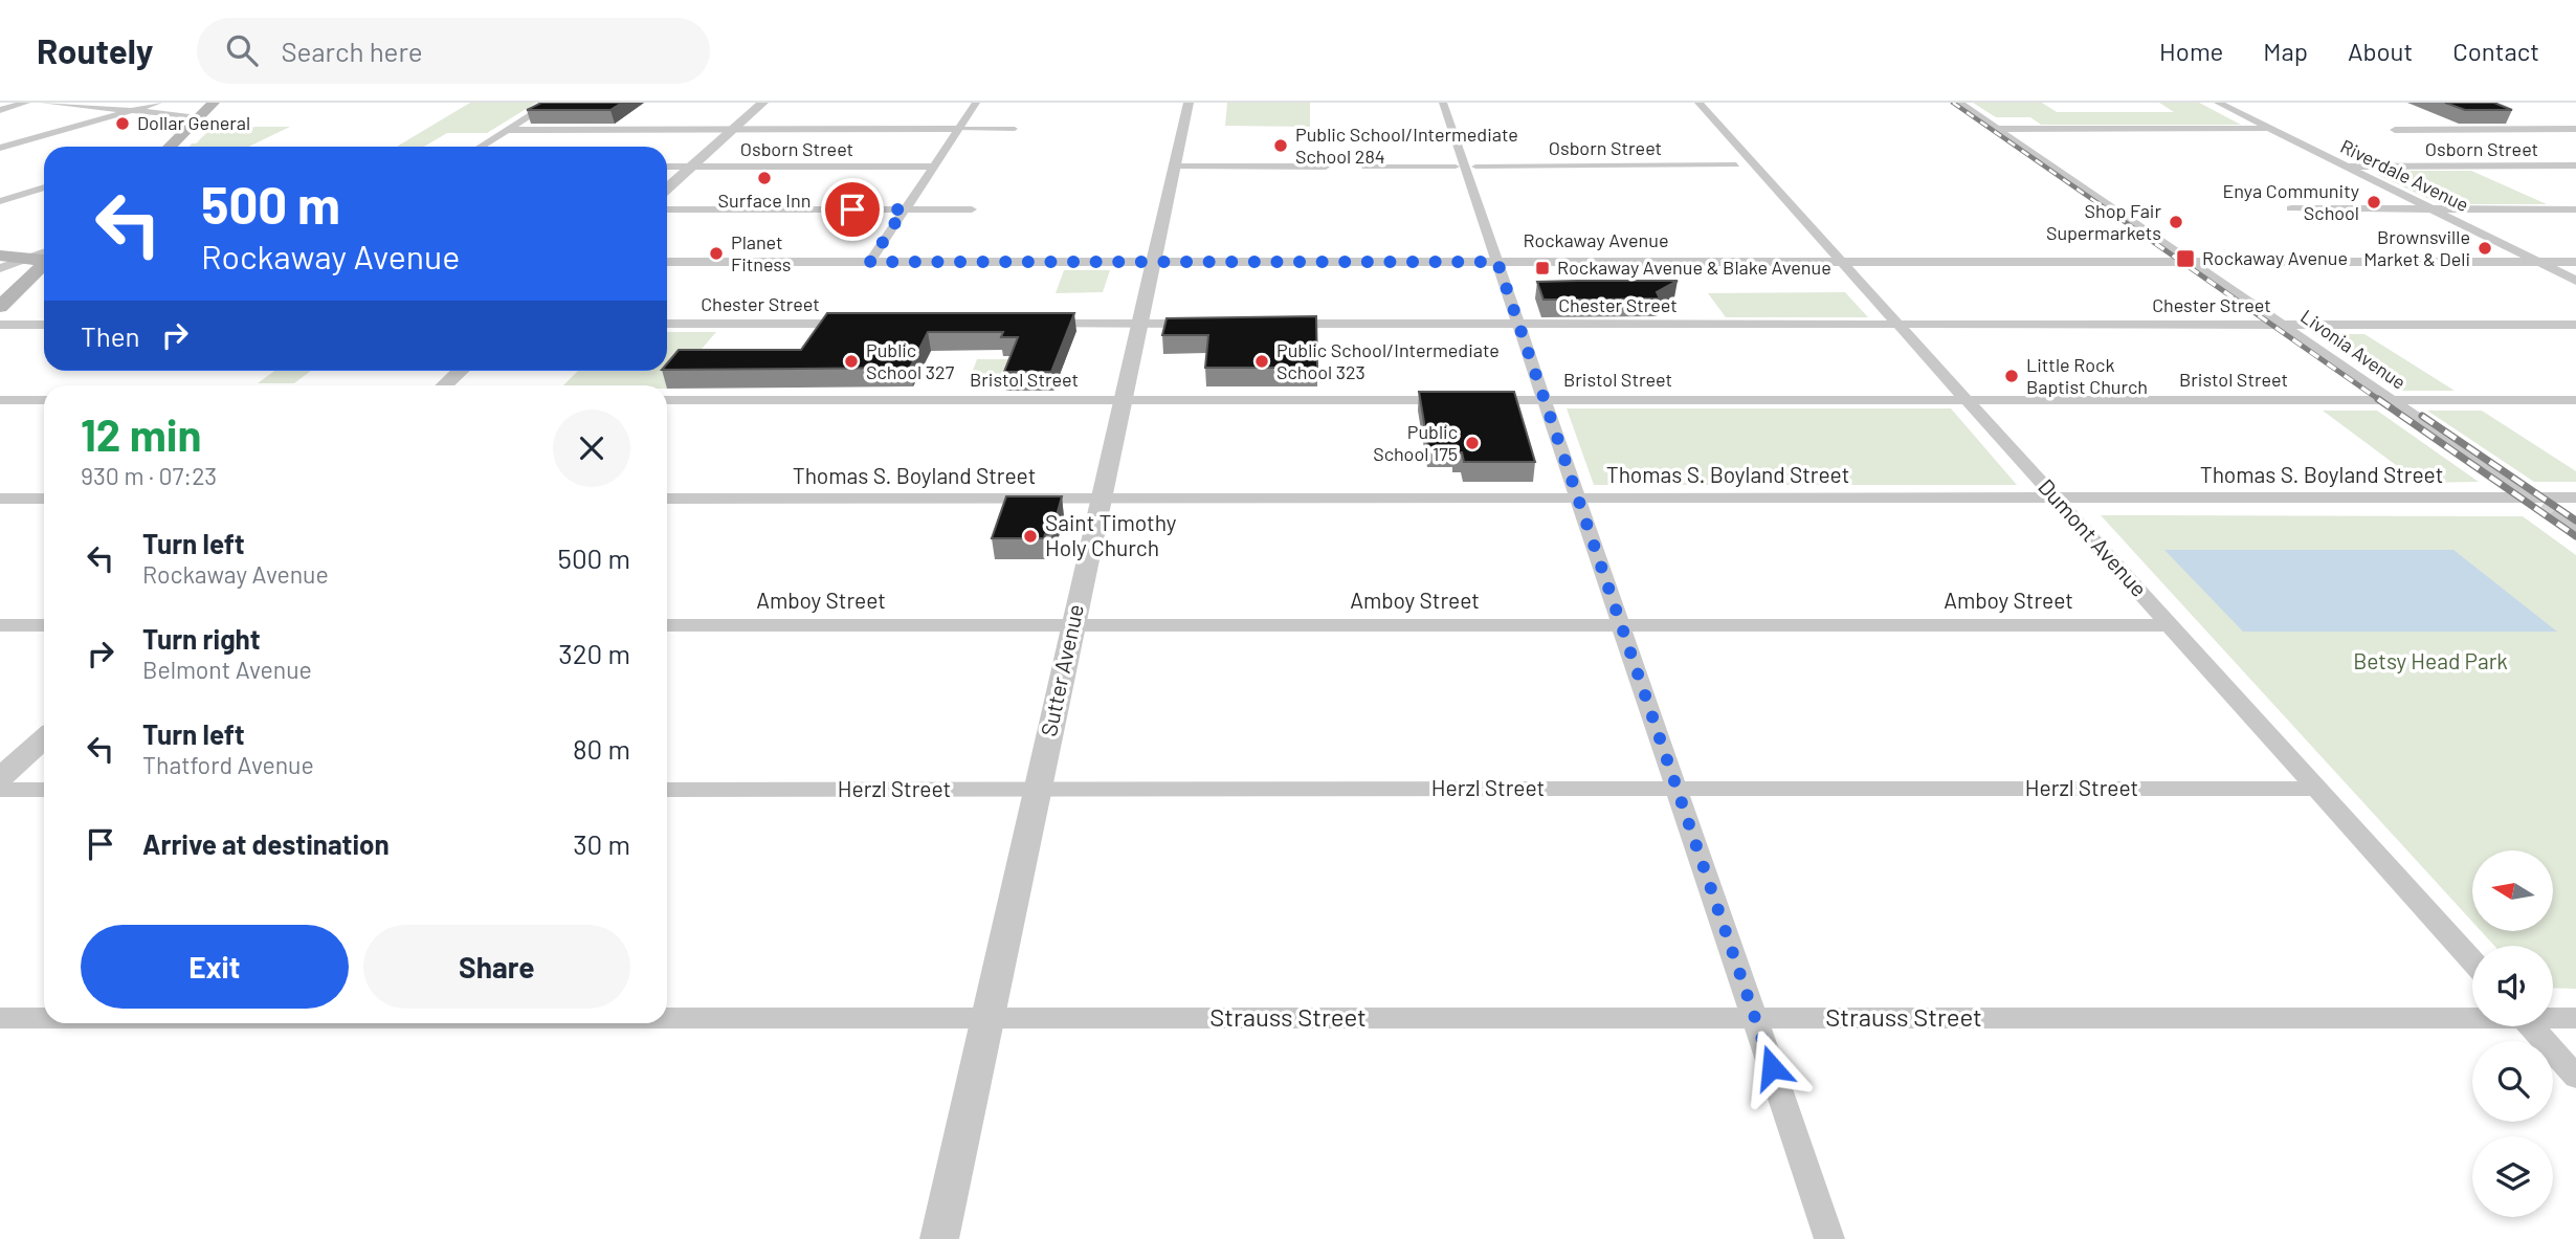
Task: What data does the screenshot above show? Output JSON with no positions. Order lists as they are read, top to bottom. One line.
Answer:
{"streets":{"street":["Osborn Street","Riverdale Avenue","Rockaway Avenue","Chester Street","Livonia Avenue","Bristol Street","Thomas S. Boyland Street","Dumont Avenue","Amboy Street","Sutter Avenue","Herzl Street","Strauss Street"]},"crossings":[["Osborn Street","Riverdale Avenue"],["Riverdale Avenue","Rockaway Avenue"],["Rockaway Avenue","Livonia Avenue"],["Rockaway Avenue","Dumont Avenue"],["Rockaway Avenue","Sutter Avenue"],["Chester Street","Livonia Avenue"],["Chester Street","Dumont Avenue"],["Livonia Avenue","Bristol Street"],["Livonia Avenue","Thomas S. Boyland Street"],["Bristol Street","Dumont Avenue"],["Bristol Street","Sutter Avenue"],["Thomas S. Boyland Street","Dumont Avenue"],["Thomas S. Boyland Street","Sutter Avenue"],["Dumont Avenue","Amboy Street"],["Dumont Avenue","Herzl Street"],["Amboy Street","Sutter Avenue"],["Sutter Avenue","Herzl Street"],["Sutter Avenue","Strauss Street"]],"parks":["Betsy Head Park"],"places":{"other":["Dollar General","Public School/Intermediate School 284","Surface Inn","Enya Community School","Shop Fair Supermarkets","Brownsville Market & Deli","Planet Fitness","Public School 327","Public School/Intermediate School 323","Little Rock Baptist Church","Public School 175","Saint Timothy Holy Church"],"transit":["Rockaway Avenue","Rockaway Avenue & Blake Avenue"]},"north":"left","page":{"header":"Routely","search":"Search here","nav":["Home","Map","About","Contact"],"turn":["500 m","Rockaway Avenue"],"then":"Then","heading":["12 min","930 m · 07:23"],"list":[{"name":"Turn left","note":"Rockaway Avenue","value":"500 m"},{"name":"Turn right","note":"Belmont Avenue","value":"320 m"},{"name":"Turn left","note":"Thatford Avenue","value":"80 m"},{"name":"Arrive at destination","value":"30 m"}],"buttons":["Exit","Share"]}}
